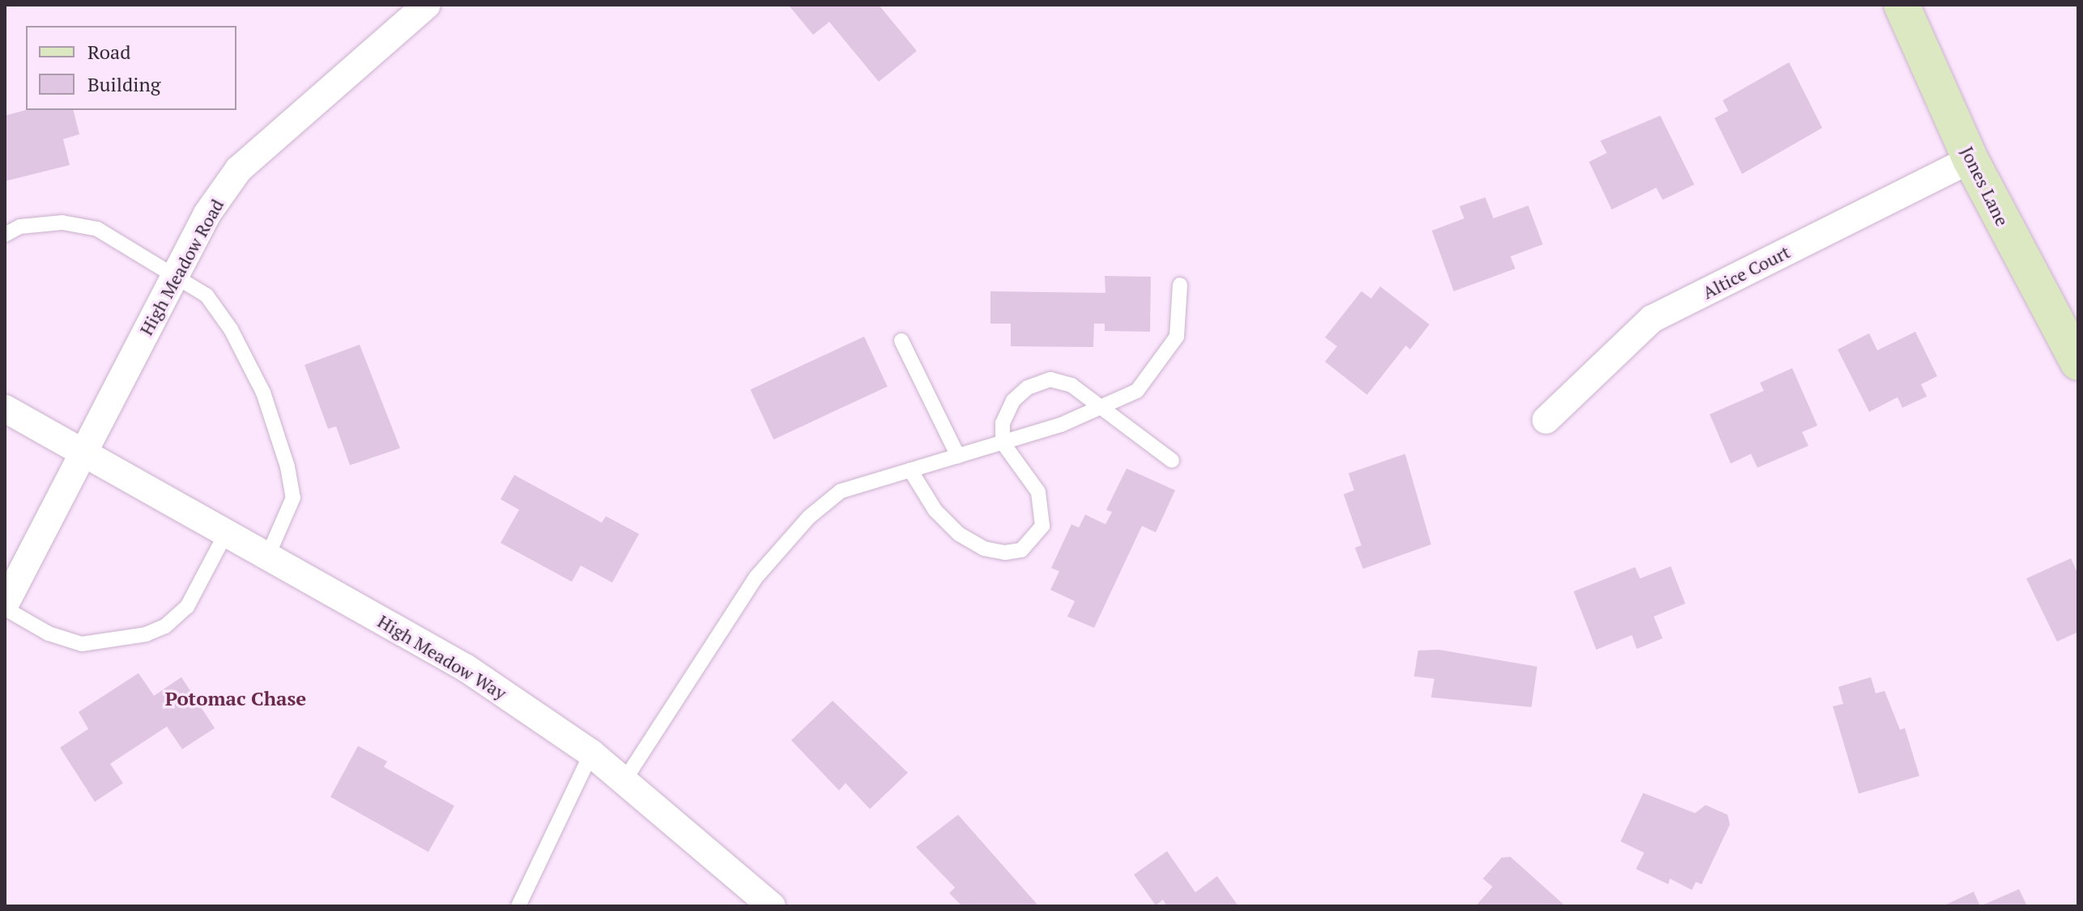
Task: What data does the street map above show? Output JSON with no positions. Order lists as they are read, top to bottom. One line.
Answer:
{"streets":{"street":["Jones Lane","High Meadow Road","Altice Court","High Meadow Way"]},"crossings":[["Jones Lane","Altice Court"],["High Meadow Road","High Meadow Way"]],"districts":["Potomac Chase"],"legend":["Road","Building"]}
